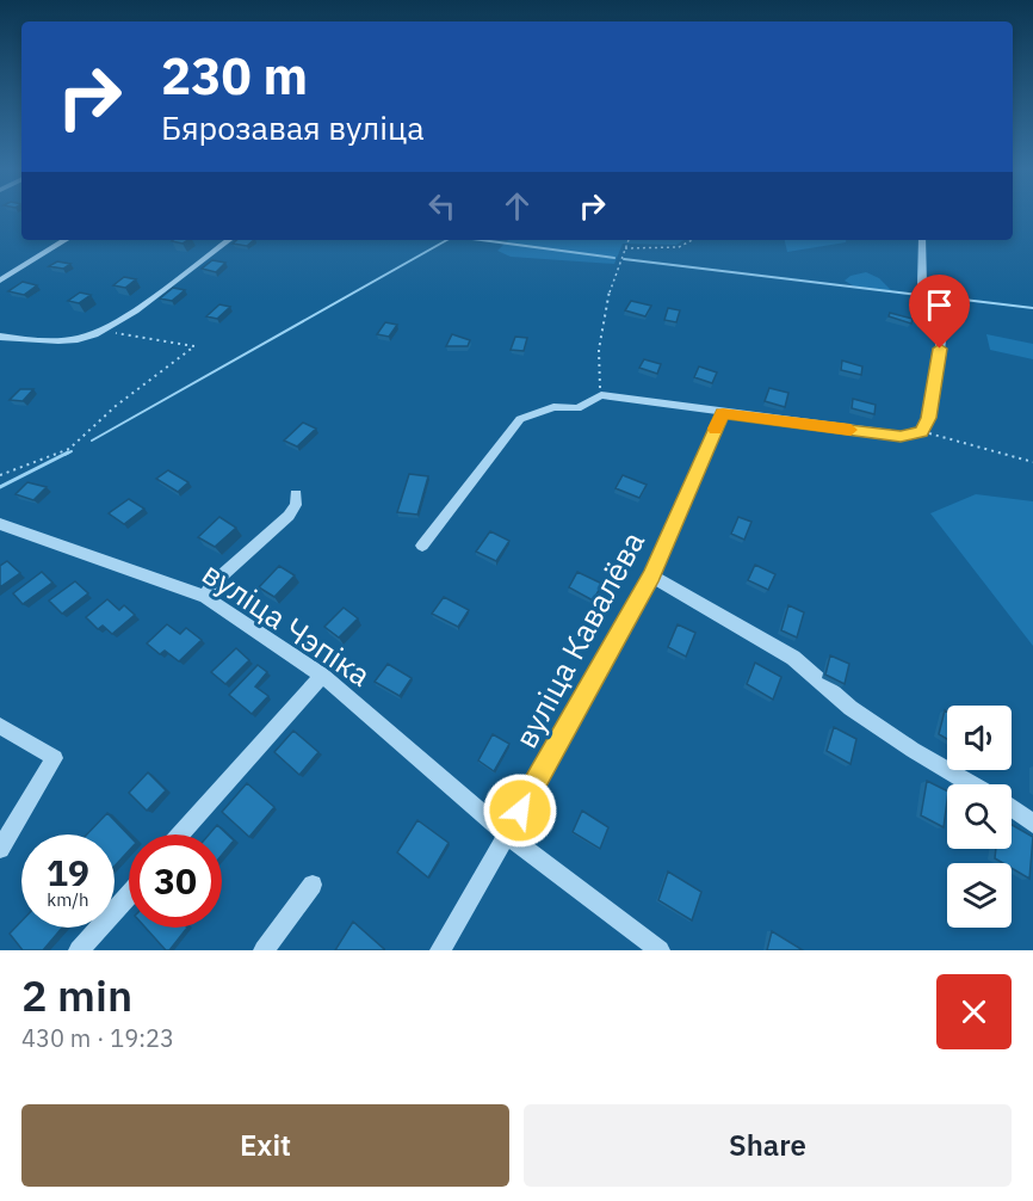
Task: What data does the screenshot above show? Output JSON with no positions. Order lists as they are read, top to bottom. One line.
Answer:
{"streets":{"street":["вуліца Чэпіка","вуліца Кавалёва"]},"crossings":[["вуліца Чэпіка","вуліца Кавалёва"]],"page":{"turn":["230 m","Бярозавая вуліца"],"speed":"19 km/h","limit":"30","heading":["2 min","430 m · 19:23"],"buttons":["Exit","Share"]}}
